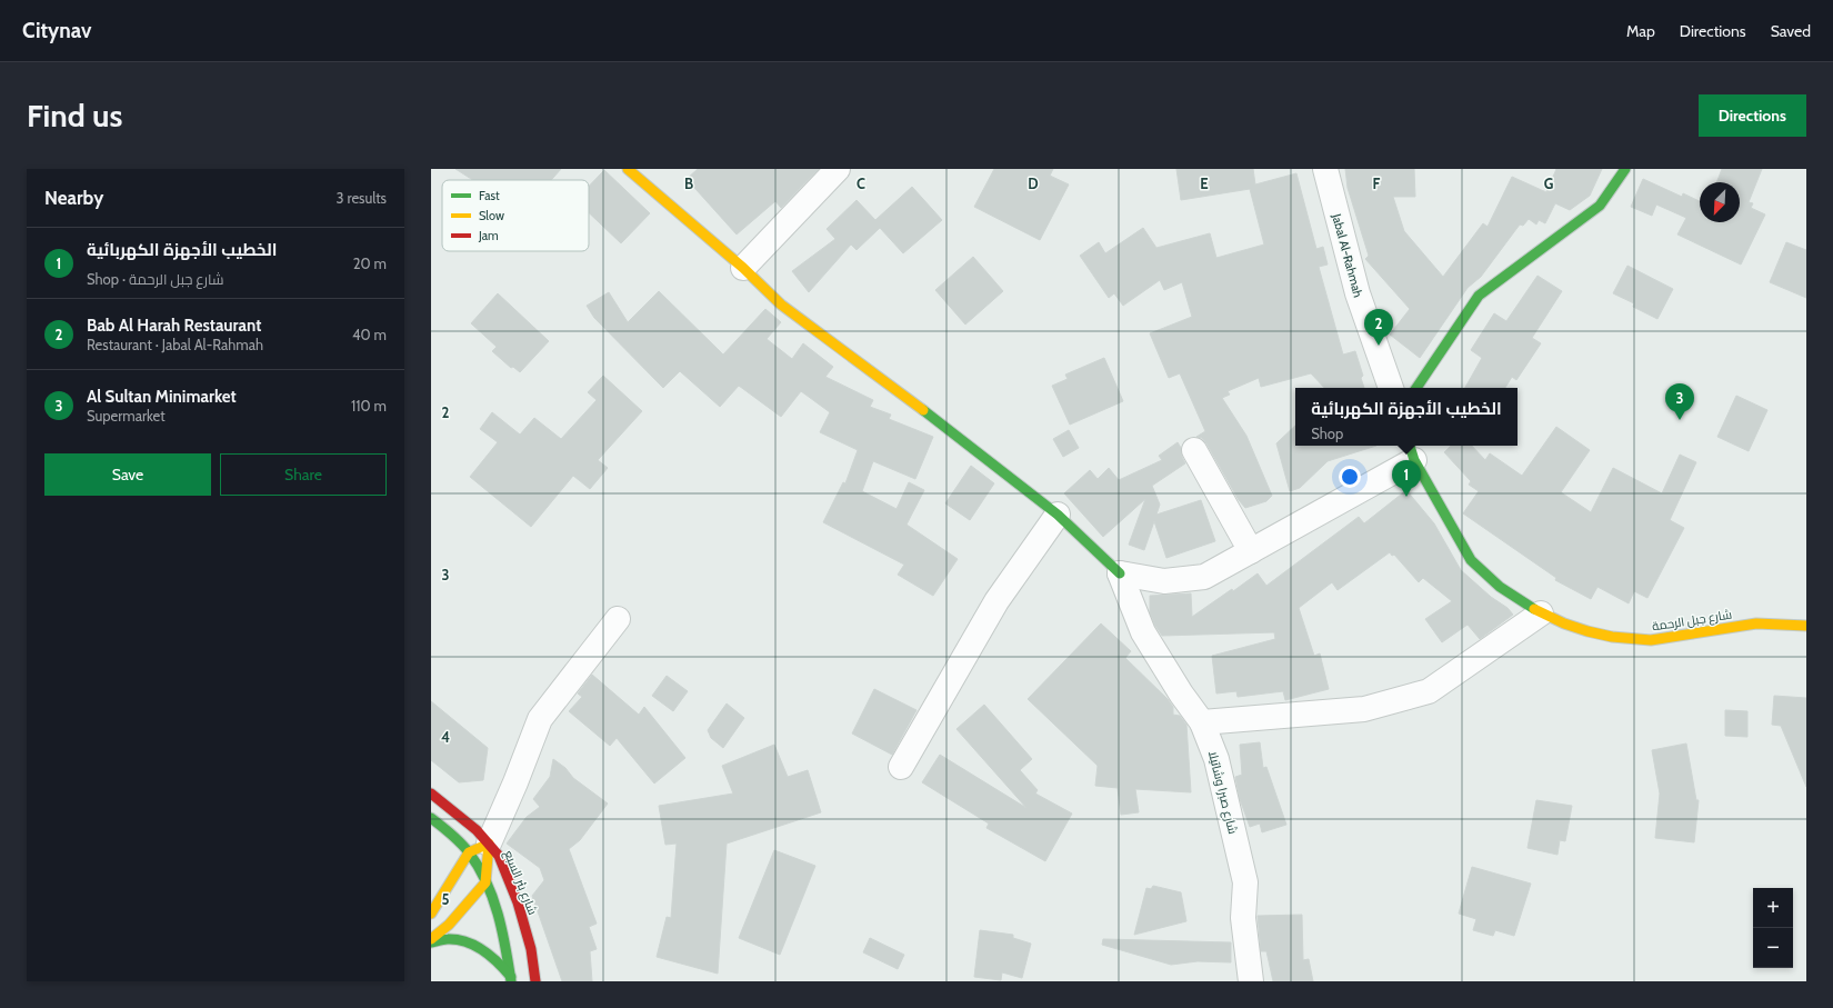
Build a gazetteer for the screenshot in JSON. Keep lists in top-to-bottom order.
{
  "streets": {
    "main road": ["شارع جبل الرحمة", "شارع بئر السبع"],
    "street": ["Jabal Al-Rahmah", "شارع صبرا وشاتيلا"]
  },
  "legend": ["Fast", "Slow", "Jam"],
  "north": "bottom left",
  "page": {
    "header": "Citynav",
    "nav": ["Map", "Directions", "Saved"],
    "buttons": [
      "Directions",
      ["Save", "Share"]
    ],
    "title": "Find us",
    "heading": ["Nearby", "3 results"],
    "list": [
      {
        "mark": "1",
        "name": "الخطيب الأجهزة الكهربائية",
        "note": "Shop · شارع جبل الرحمة",
        "value": "20 m"
      },
      {
        "mark": "2",
        "name": "Bab Al Harah Restaurant",
        "note": "Restaurant · Jabal Al-Rahmah",
        "value": "40 m"
      },
      {
        "mark": "3",
        "name": "Al Sultan Minimarket",
        "note": "Supermarket",
        "value": "110 m"
      }
    ],
    "pins": ["2", "3", "1"],
    "popup": ["الخطيب الأجهزة الكهربائية", "Shop"],
    "map_buttons": ["+", "−"]
  },
  "grid": {
    "columns": [
      "B",
      "C",
      "D",
      "E",
      "F",
      "G"
    ],
    "rows": [
      "2",
      "3",
      "4",
      "5"
    ]
  }
}
